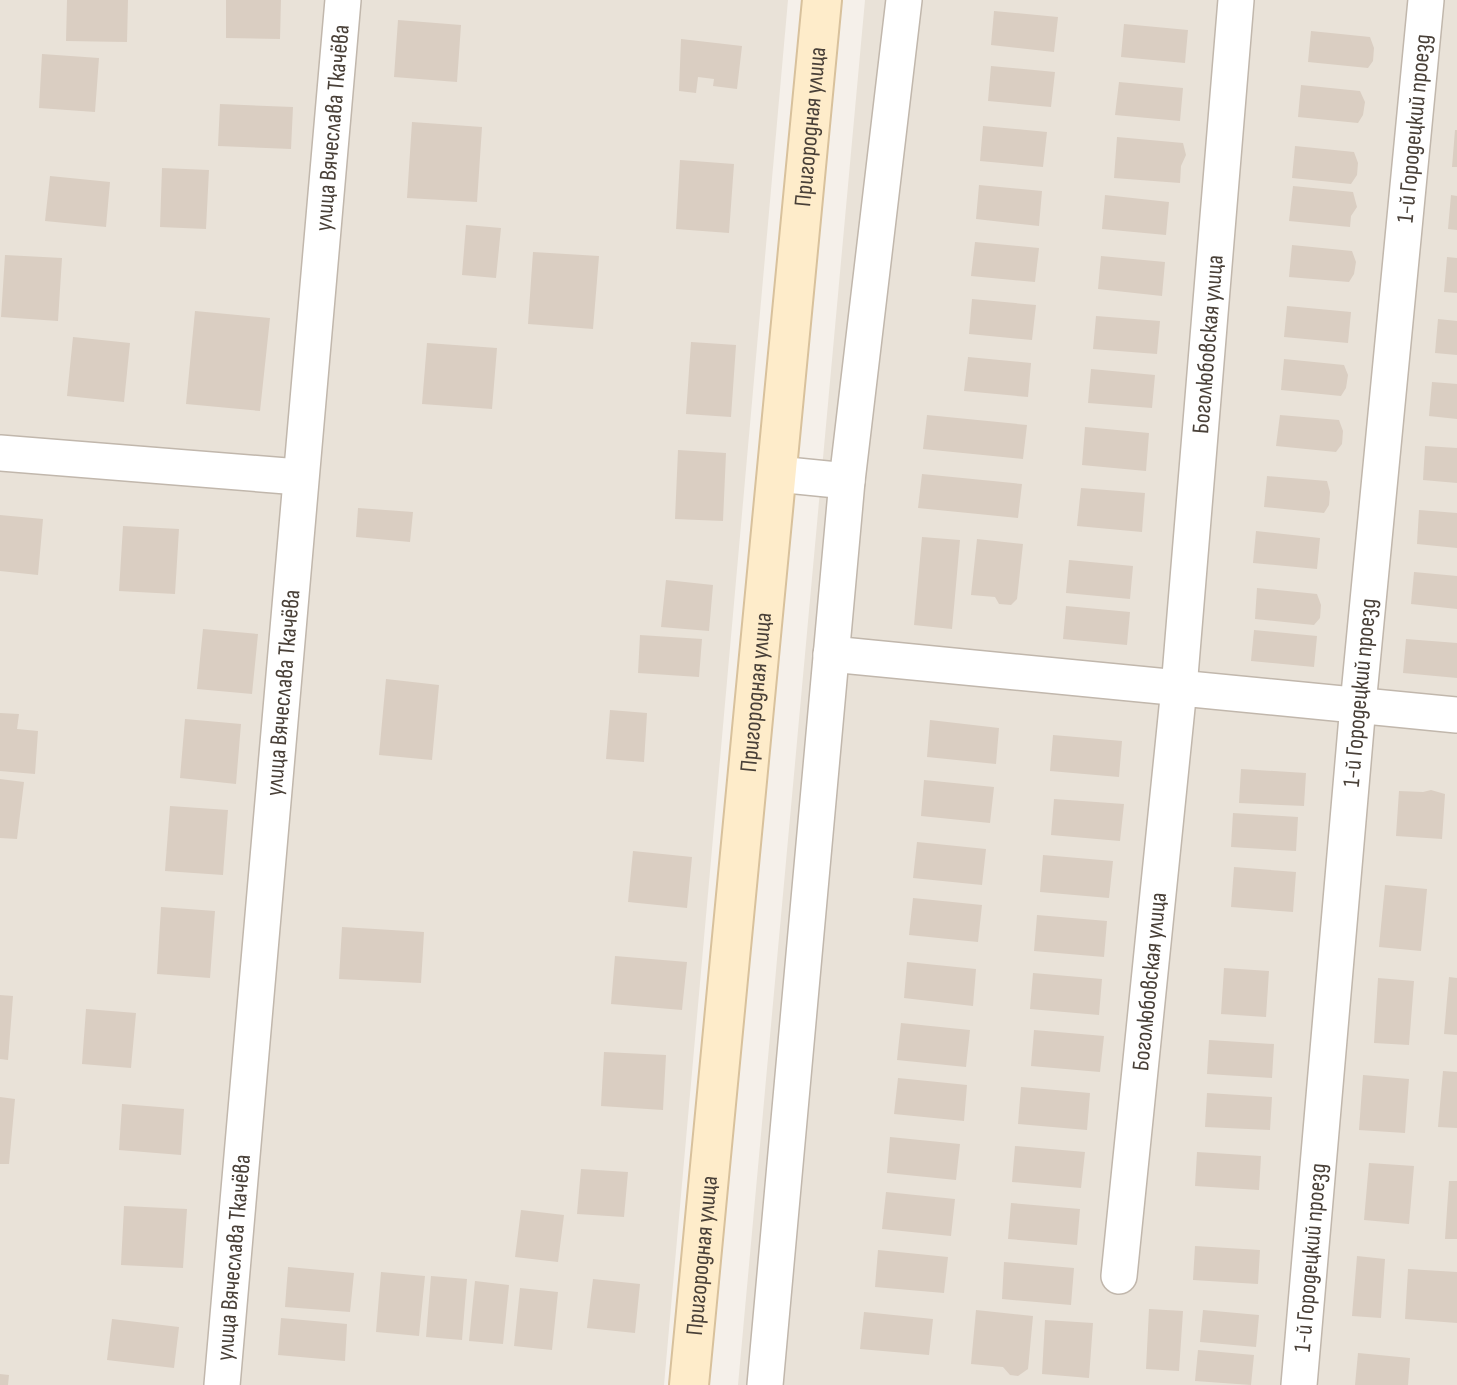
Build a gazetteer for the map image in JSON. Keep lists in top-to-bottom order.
{
  "streets": {
    "street": [
      "улица Вячеслава Ткачёва",
      "Пригородная улица",
      "1-й Городецкий проезд",
      "Боголюбовская улица"
    ]
  }
}
